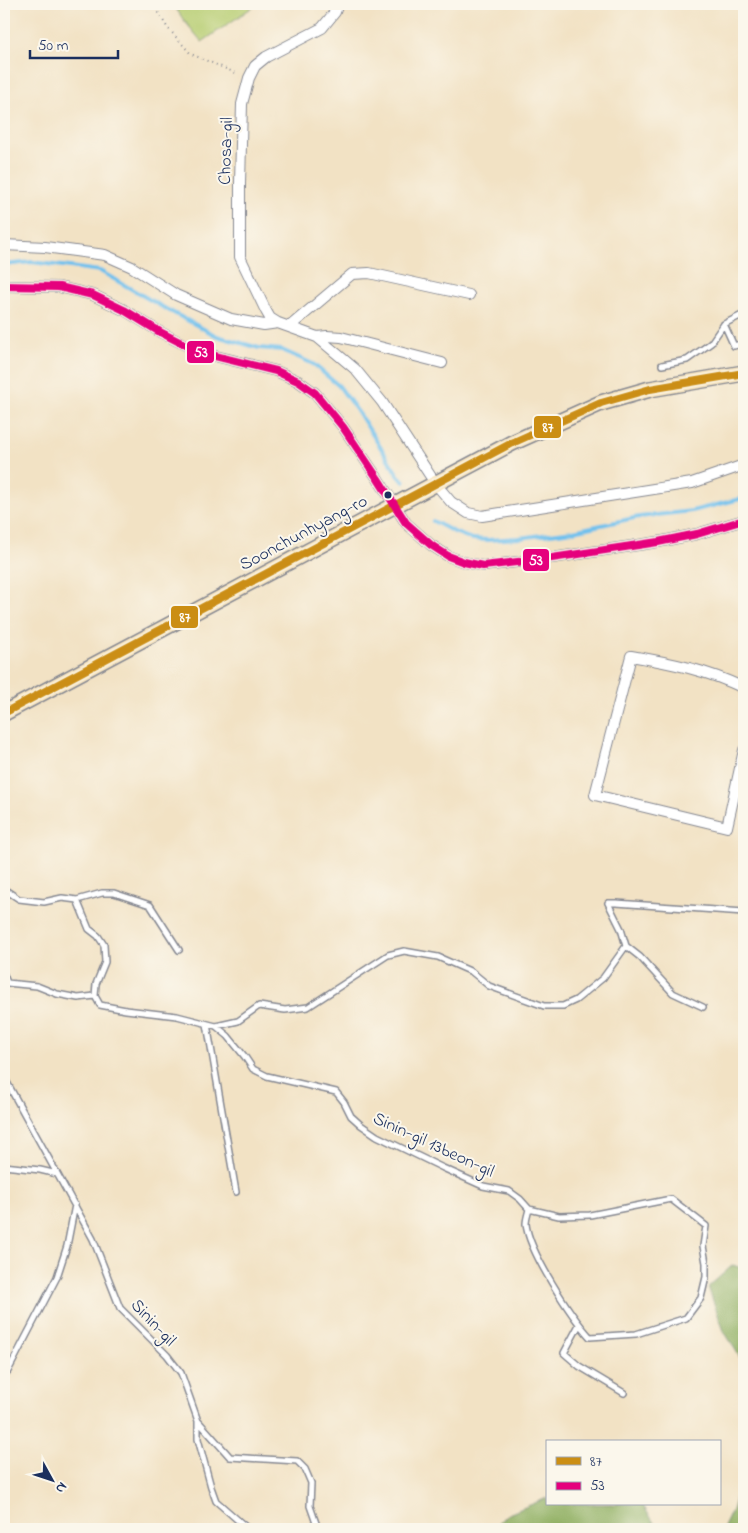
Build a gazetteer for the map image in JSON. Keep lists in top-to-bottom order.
{
  "streets": {
    "main road": ["Soonchunhyang-ro"],
    "street": ["Chosa-gil"],
    "lane": ["Sinin-gil 13beon-gil", "Sinin-gil"]
  },
  "lines": ["transit line 53", "transit line 87"],
  "legend": ["87", "53"],
  "scale_bar": "50 m",
  "north": "bottom right"
}
